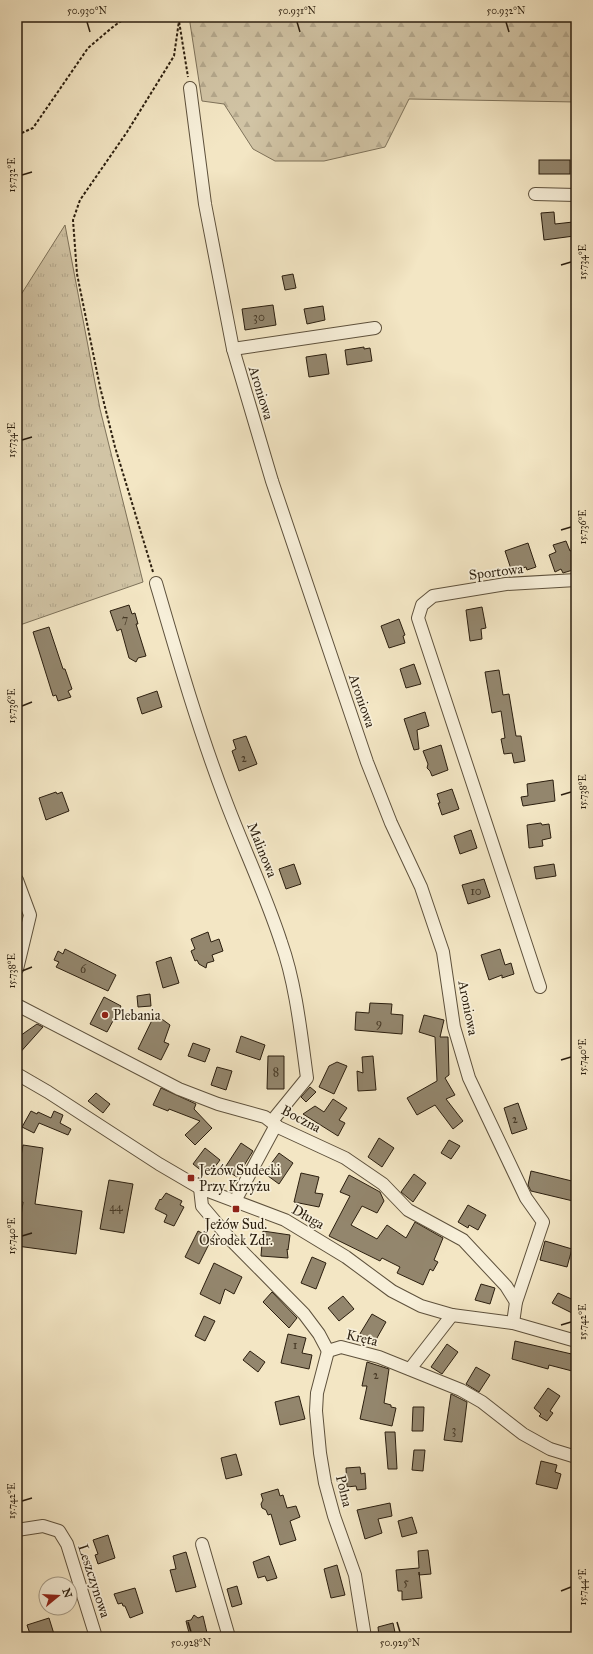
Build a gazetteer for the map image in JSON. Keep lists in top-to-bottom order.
{
  "streets": {
    "street": [
      "Aroniowa",
      "Sportowa",
      "Malinowa",
      "Boczna",
      "Długa",
      "Kręta",
      "Polna",
      "Leszczynowa"
    ]
  },
  "crossings": [
    ["Aroniowa", "Boczna"],
    ["Malinowa", "Boczna"],
    ["Malinowa", "Długa"],
    ["Długa", "Kręta"],
    ["Kręta", "Polna"]
  ],
  "places": {
    "other": ["Plebania"],
    "transit": ["Jeżów Sudecki Przy Krzyżu", "Jeżów Sud. Ośrodek Zdr."]
  },
  "house_numbers": [
    "30",
    "7",
    "2",
    "10",
    "6",
    "9",
    "8",
    "2",
    "44",
    "1",
    "2",
    "3",
    "5"
  ],
  "north": "right",
  "coordinates": [
    "50.930°N",
    "50.931°N",
    "50.932°N",
    "15.732°E",
    "15.734°E",
    "15.736°E",
    "15.738°E",
    "15.740°E",
    "15.742°E",
    "15.744°E",
    "50.928°N",
    "50.929°N"
  ]
}
